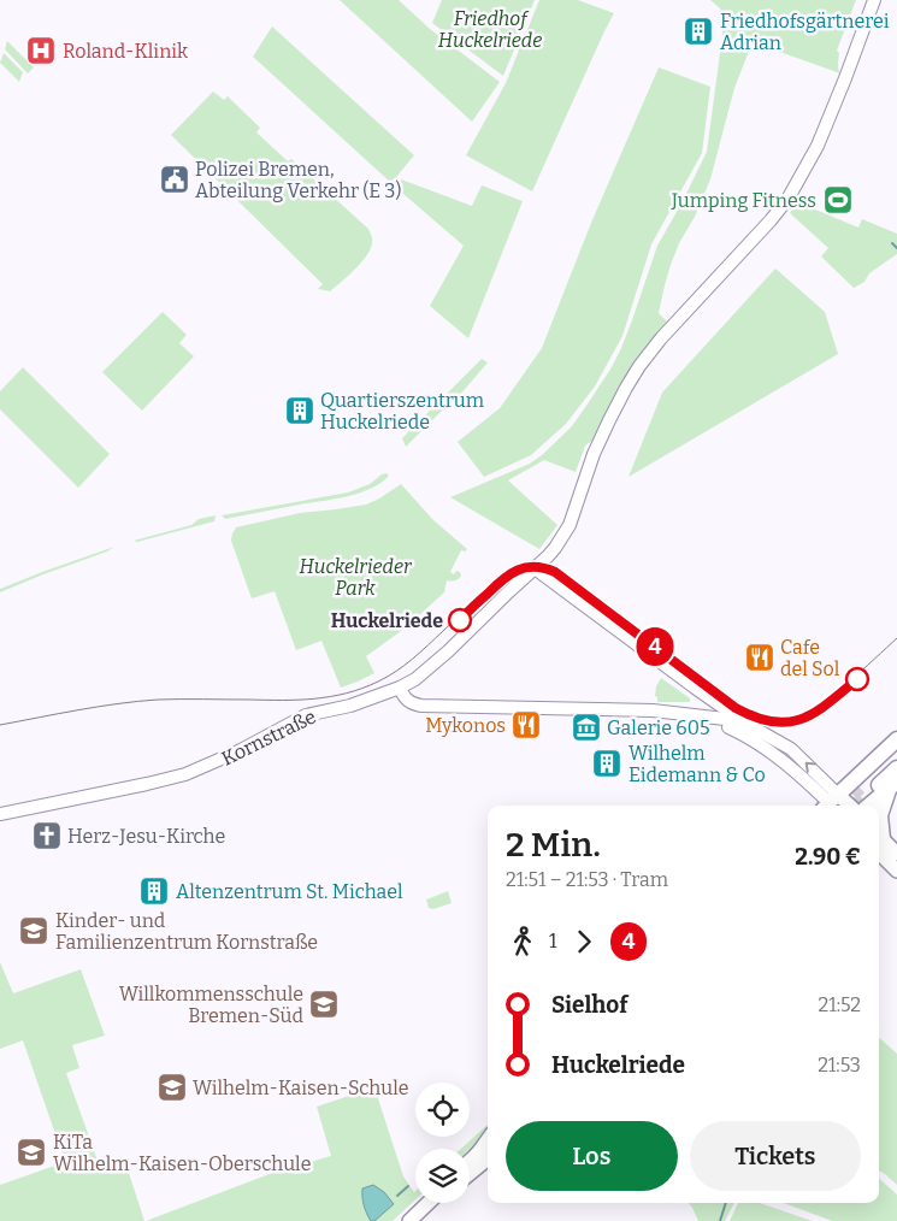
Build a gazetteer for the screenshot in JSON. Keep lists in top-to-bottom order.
{
  "streets": {
    "street": ["Kornstraße"]
  },
  "parks": ["Friedhof Huckelriede", "Huckelrieder Park"],
  "places": {
    "building": [
      "Friedhofsgärtnerei Adrian",
      "Quartierszentrum Huckelriede",
      "Wilhelm Eidemann & Co",
      "Altenzentrum St. Michael"
    ],
    "hospital": ["Roland-Klinik"],
    "public building": ["Polizei Bremen, Abteilung Verkehr (E 3)"],
    "sports": ["Jumping Fitness"],
    "other": ["Huckelriede"],
    "restaurant": ["Cafe del Sol", "Mykonos"],
    "museum": ["Galerie 605"],
    "church": ["Herz-Jesu-Kirche"],
    "school or university": [
      "Kinder- und Familienzentrum Kornstraße",
      "Willkommensschule Bremen-Süd",
      "Wilhelm-Kaisen-Schule",
      "KiTa Wilhelm-Kaisen-Oberschule"
    ]
  },
  "lines": ["tram line 4"],
  "page": {
    "on_map": "4",
    "heading": ["2 Min.", "21:51 – 21:53 · Tram", "2.90 €"],
    "legs": ["1", "4"],
    "list": [
      {
        "name": "Sielhof",
        "value": "21:52"
      },
      {
        "name": "Huckelriede",
        "value": "21:53"
      }
    ],
    "buttons": ["Los", "Tickets"]
  }
}
